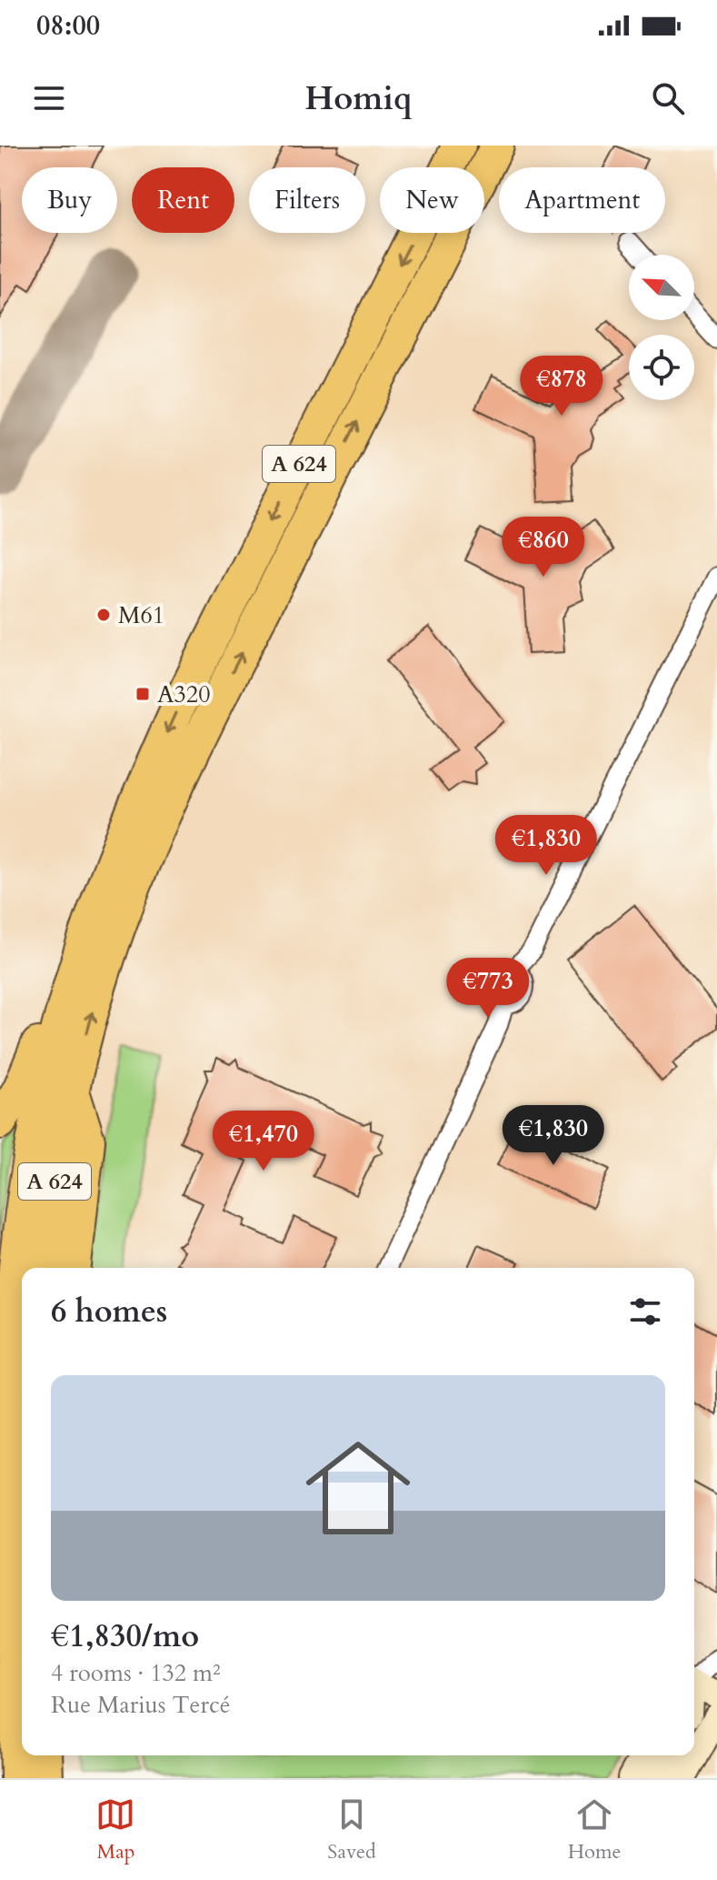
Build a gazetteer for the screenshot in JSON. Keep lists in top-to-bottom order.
{
  "streets": {
    "highway": ["A 624"]
  },
  "places": {
    "other": ["M61"],
    "transit": ["A320"]
  },
  "north": "top left",
  "page": {
    "status": "08:00",
    "header": "Homiq",
    "chip": [
      "Buy",
      "Rent",
      "Filters",
      "New",
      "Apartment"
    ],
    "price": [
      "€878",
      "€860",
      "€1,830",
      "€773",
      "€1,830",
      "€1,470"
    ],
    "heading": "6 homes",
    "list": [
      {
        "name": "€1,830/mo",
        "note": "4 rooms · 132 m² · Rue Marius Tercé"
      }
    ],
    "tabs": ["Map", "Saved", "Home"]
  }
}
